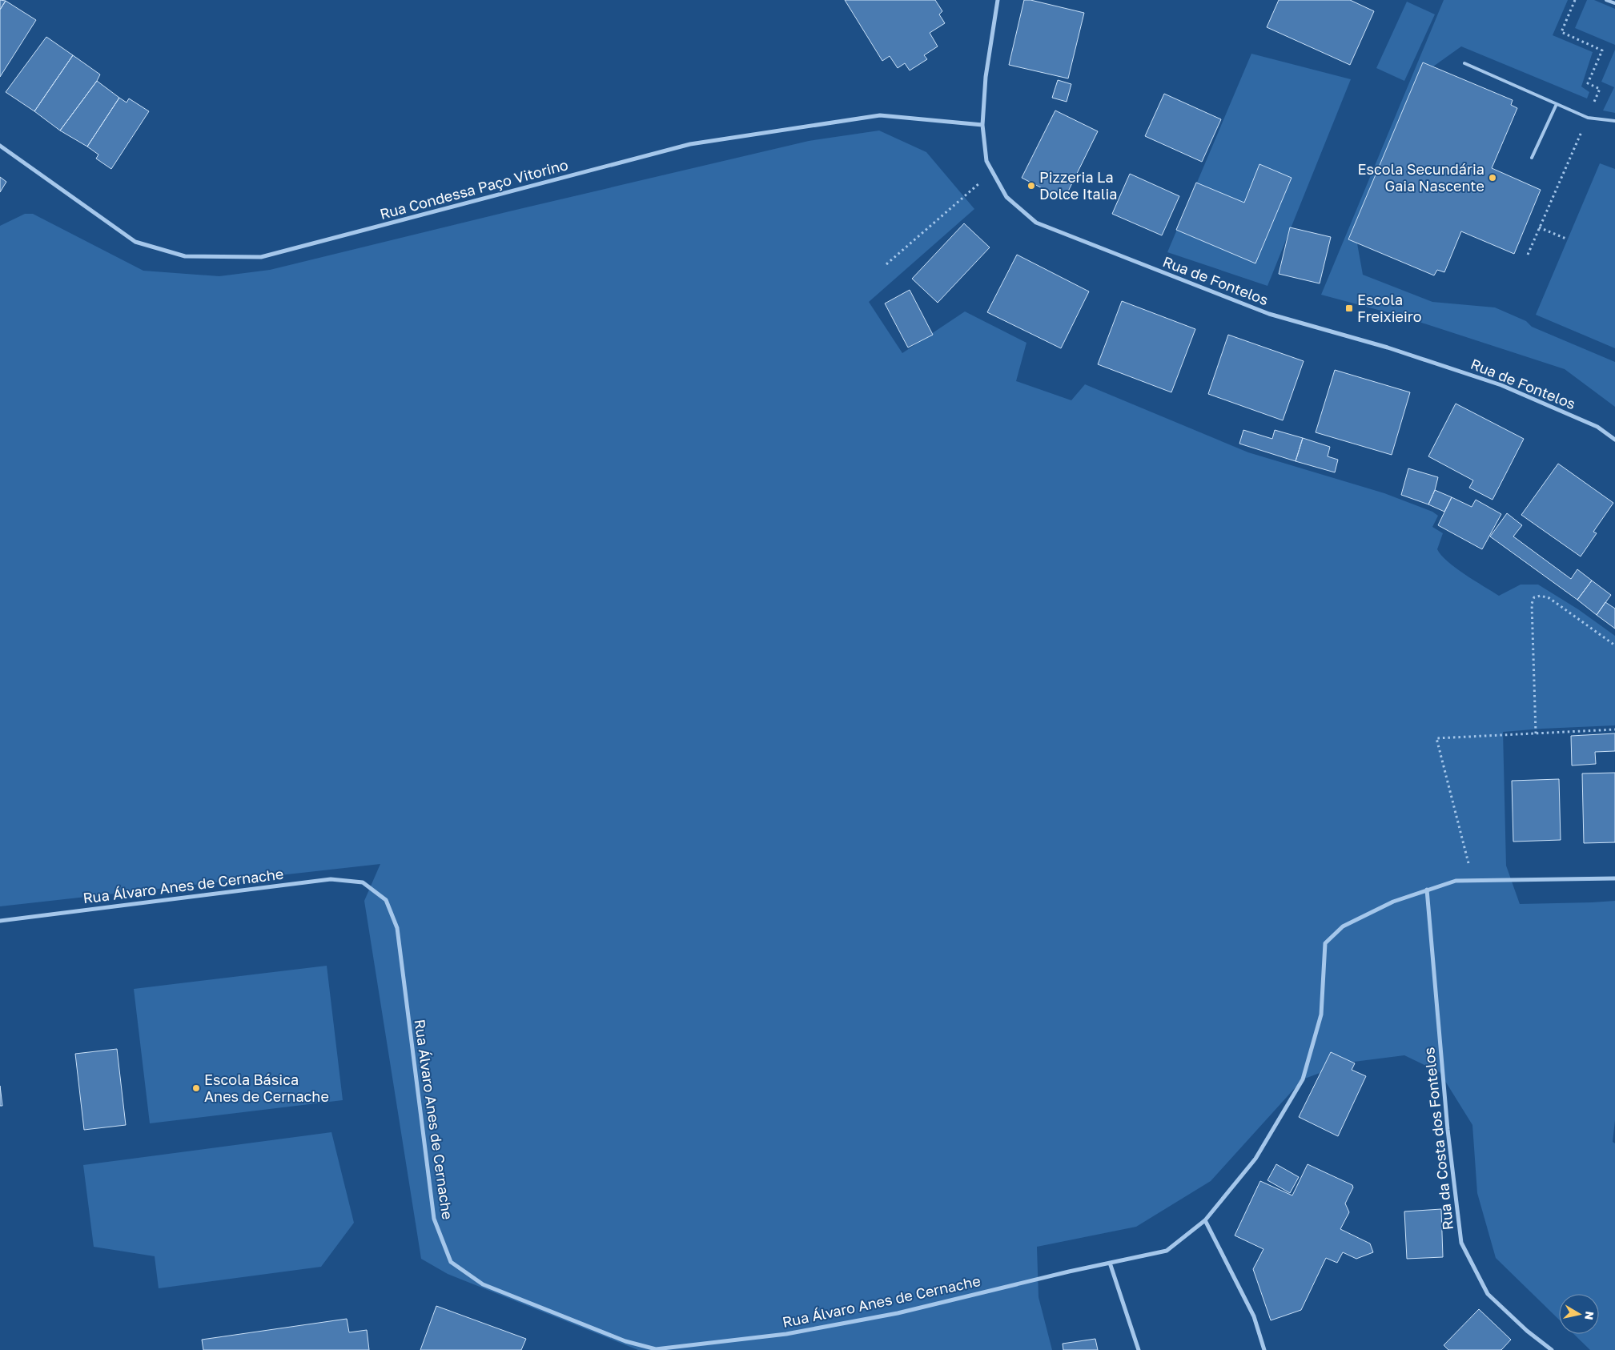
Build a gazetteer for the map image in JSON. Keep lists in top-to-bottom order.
{
  "streets": {
    "street": [
      "Rua Condessa Paço Vitorino",
      "Rua de Fontelos",
      "Rua Álvaro Anes de Cernache",
      "Rua da Costa dos Fontelos"
    ]
  },
  "crossings": [
    ["Rua Condessa Paço Vitorino", "Rua de Fontelos"],
    ["Rua Álvaro Anes de Cernache", "Rua da Costa dos Fontelos"]
  ],
  "places": {
    "other": ["Escola Secundária Gaia Nascente", "Pizzeria La Dolce Italia", "Escola Básica Anes de Cernache"],
    "transit": ["Escola Freixieiro"]
  },
  "north": "right"
}
